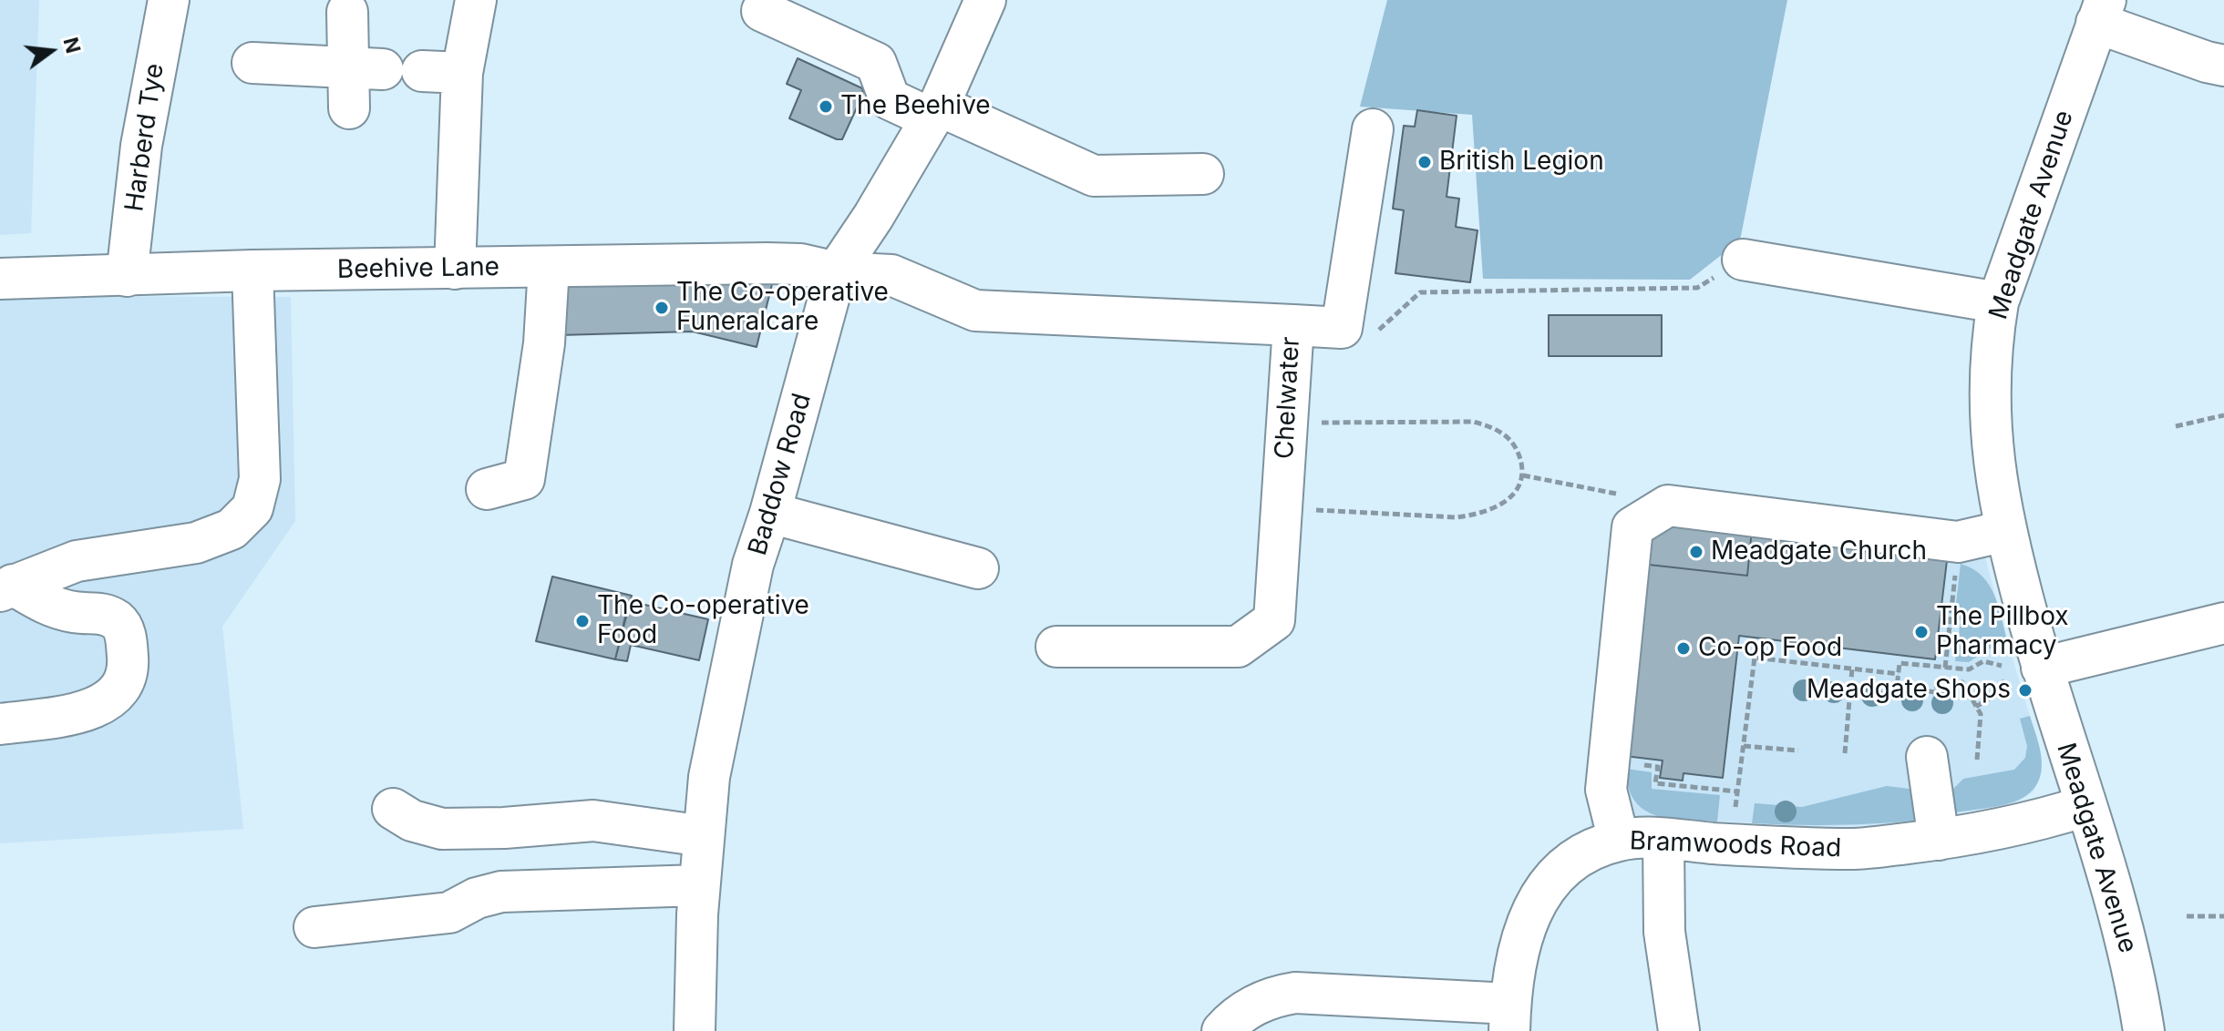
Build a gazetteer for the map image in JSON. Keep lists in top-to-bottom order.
{
  "streets": {
    "street": [
      "Harberd Tye",
      "Meadgate Avenue",
      "Beehive Lane",
      "Chelwater",
      "Baddow Road",
      "Bramwoods Road"
    ]
  },
  "crossings": [
    ["Harberd Tye", "Beehive Lane"],
    ["Meadgate Avenue", "Bramwoods Road"],
    ["Beehive Lane", "Chelwater"],
    ["Beehive Lane", "Baddow Road"],
    ["Chelwater", "Baddow Road"]
  ],
  "places": [
    "The Beehive",
    "British Legion",
    "The Co-operative Funeralcare",
    "Meadgate Church",
    "The Co-operative Food",
    "The Pillbox Pharmacy",
    "Co-op Food",
    "Meadgate Shops"
  ],
  "north": "right"
}
